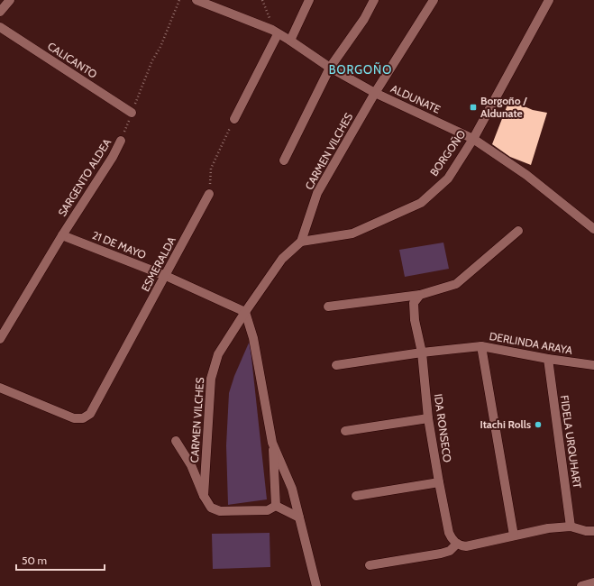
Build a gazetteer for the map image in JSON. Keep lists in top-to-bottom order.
{
  "streets": {
    "street": [
      "CALICANTO",
      "ALDUNATE",
      "CARMEN VILCHES",
      "BORGOÑO",
      "SARGENTO ALDEA",
      "21 DE MAYO",
      "ESMERALDA",
      "DERLINDA ARAYA",
      "IDA RONSECO",
      "FIDELA URQUHART"
    ]
  },
  "crossings": [
    ["CALICANTO", "SARGENTO ALDEA"],
    ["ALDUNATE", "CARMEN VILCHES"],
    ["ALDUNATE", "BORGOÑO"],
    ["CARMEN VILCHES", "BORGOÑO"],
    ["CARMEN VILCHES", "21 DE MAYO"],
    ["SARGENTO ALDEA", "21 DE MAYO"],
    ["21 DE MAYO", "ESMERALDA"],
    ["DERLINDA ARAYA", "IDA RONSECO"],
    ["DERLINDA ARAYA", "FIDELA URQUHART"]
  ],
  "districts": ["BORGOÑO"],
  "places": {
    "transit": ["Borgoño / Aldunate"],
    "other": ["Itachi Rolls"]
  },
  "scale_bar": "50 m"
}
